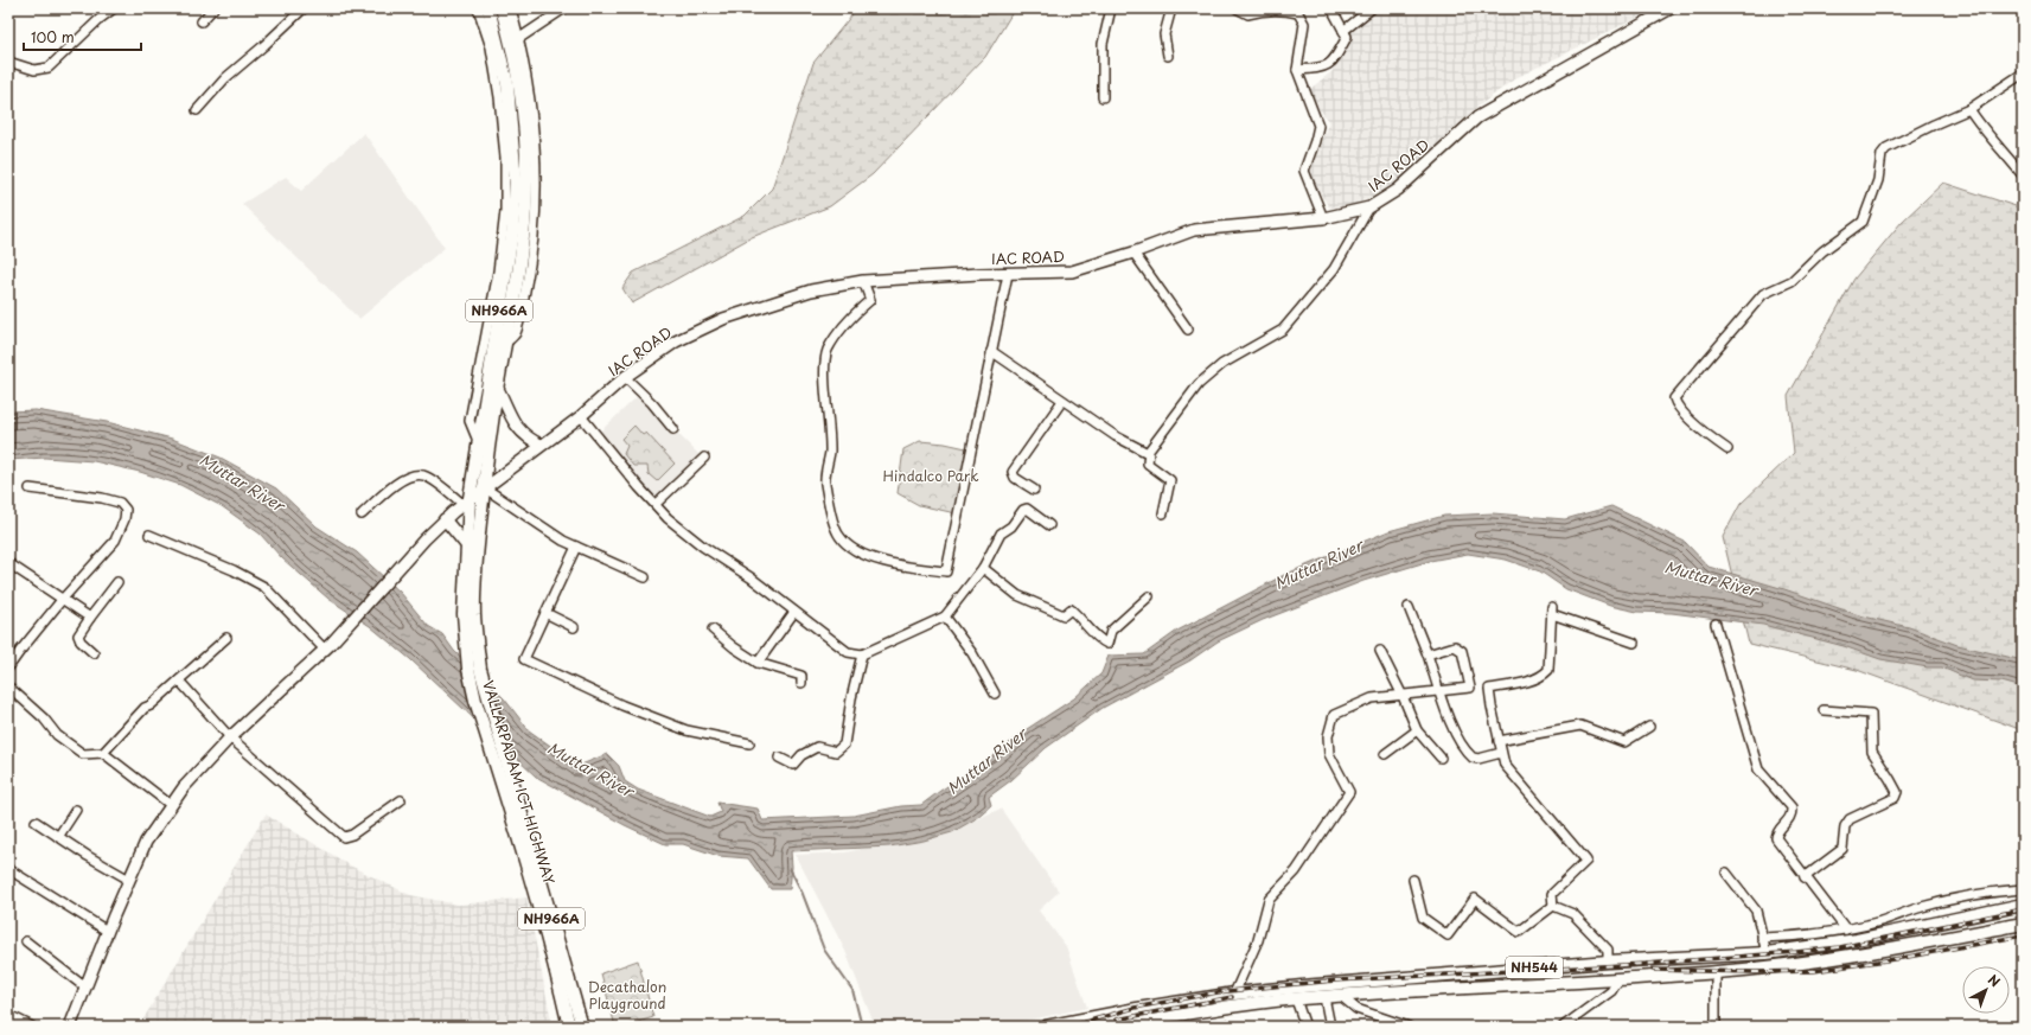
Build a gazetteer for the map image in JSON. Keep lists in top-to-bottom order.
{
  "streets": {
    "highway": ["NH966A", "VALLARPADAM ICT HIGHWAY", "NH544"],
    "main road": ["IAC ROAD"]
  },
  "crossings": [
    ["IAC ROAD", "VALLARPADAM ICT HIGHWAY"]
  ],
  "water": ["Muttar River"],
  "parks": ["Hindalco Park", "Decathalon Playground"],
  "scale_bar": "100 m",
  "north": "top right"
}
